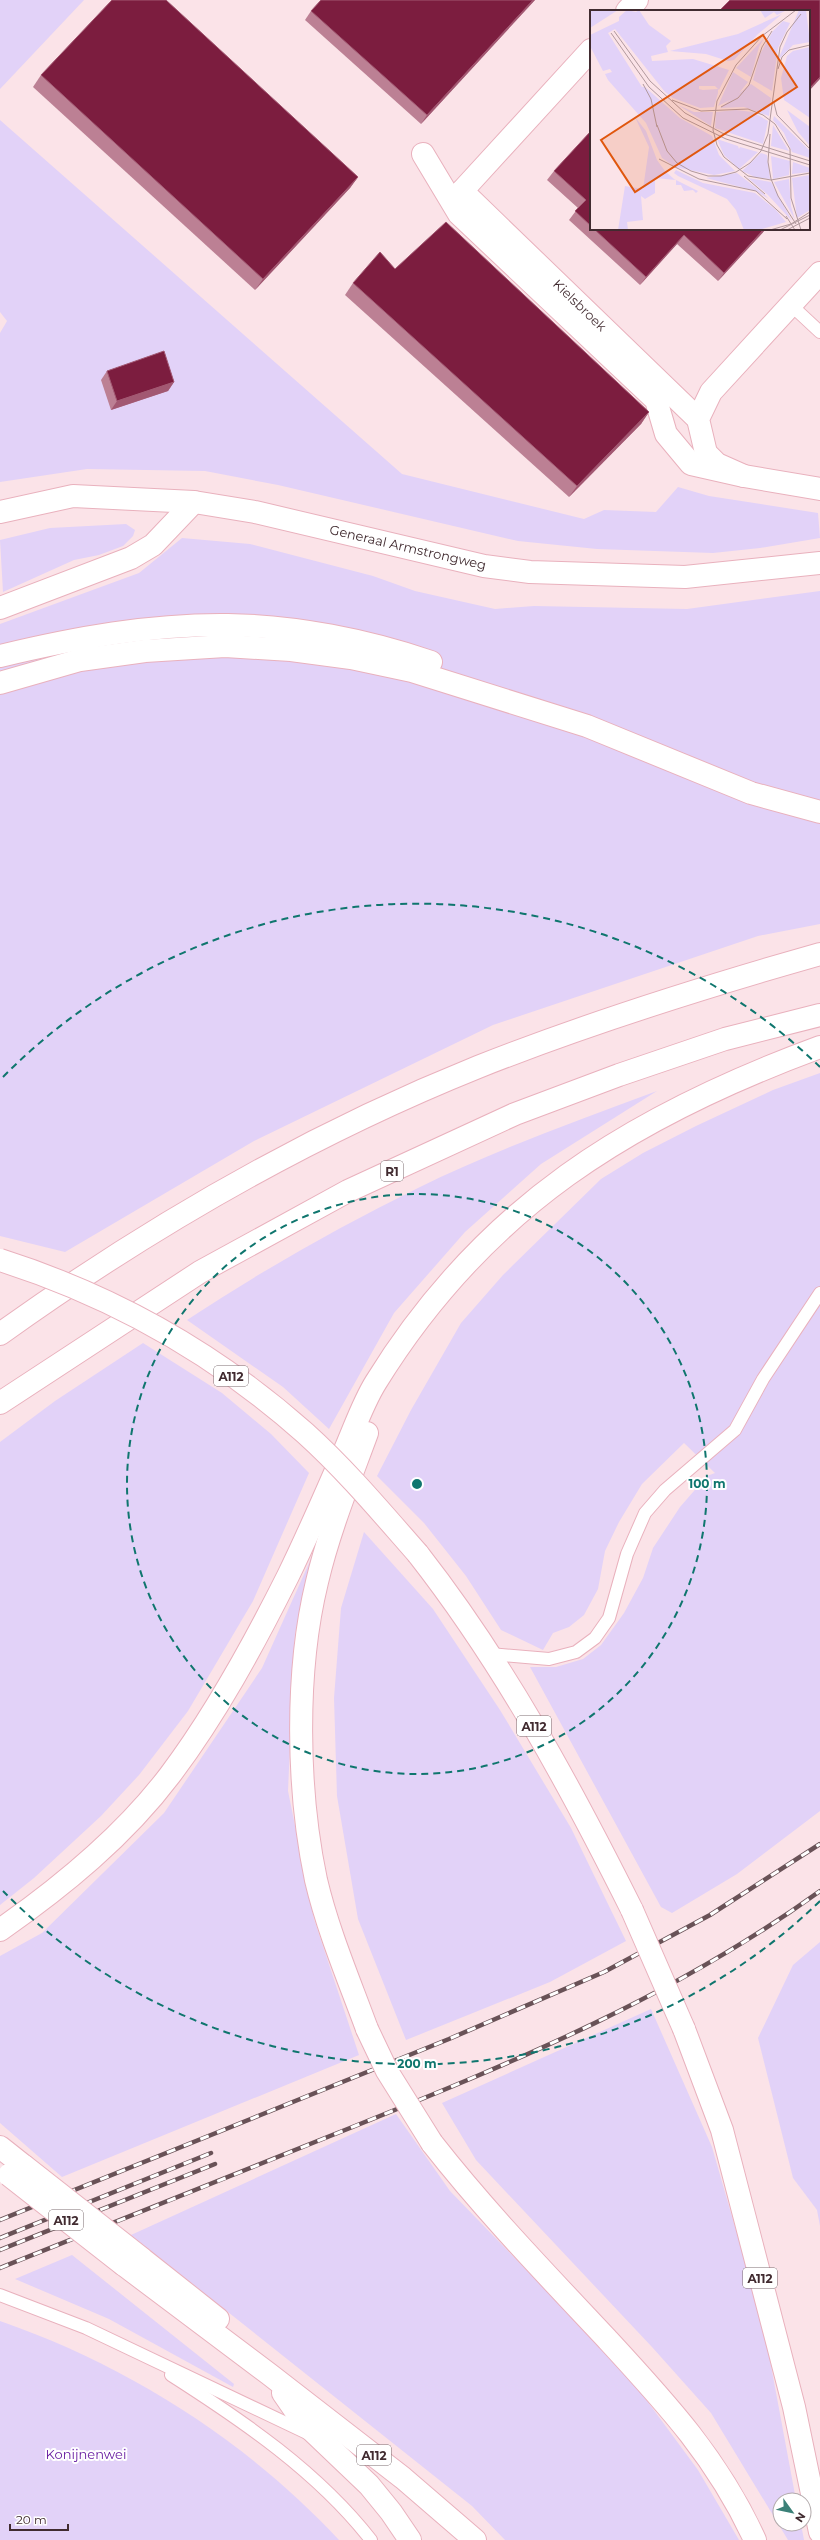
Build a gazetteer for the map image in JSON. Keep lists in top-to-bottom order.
{
  "streets": {
    "main road": [
      "Kielsbroek",
      "Generaal Armstrongweg",
      "R1",
      "A112"
    ]
  },
  "parks": ["Konijnenwei"],
  "scale_bar": "20 m",
  "north": "bottom right",
  "rings": ["100 m", "200 m"]
}
